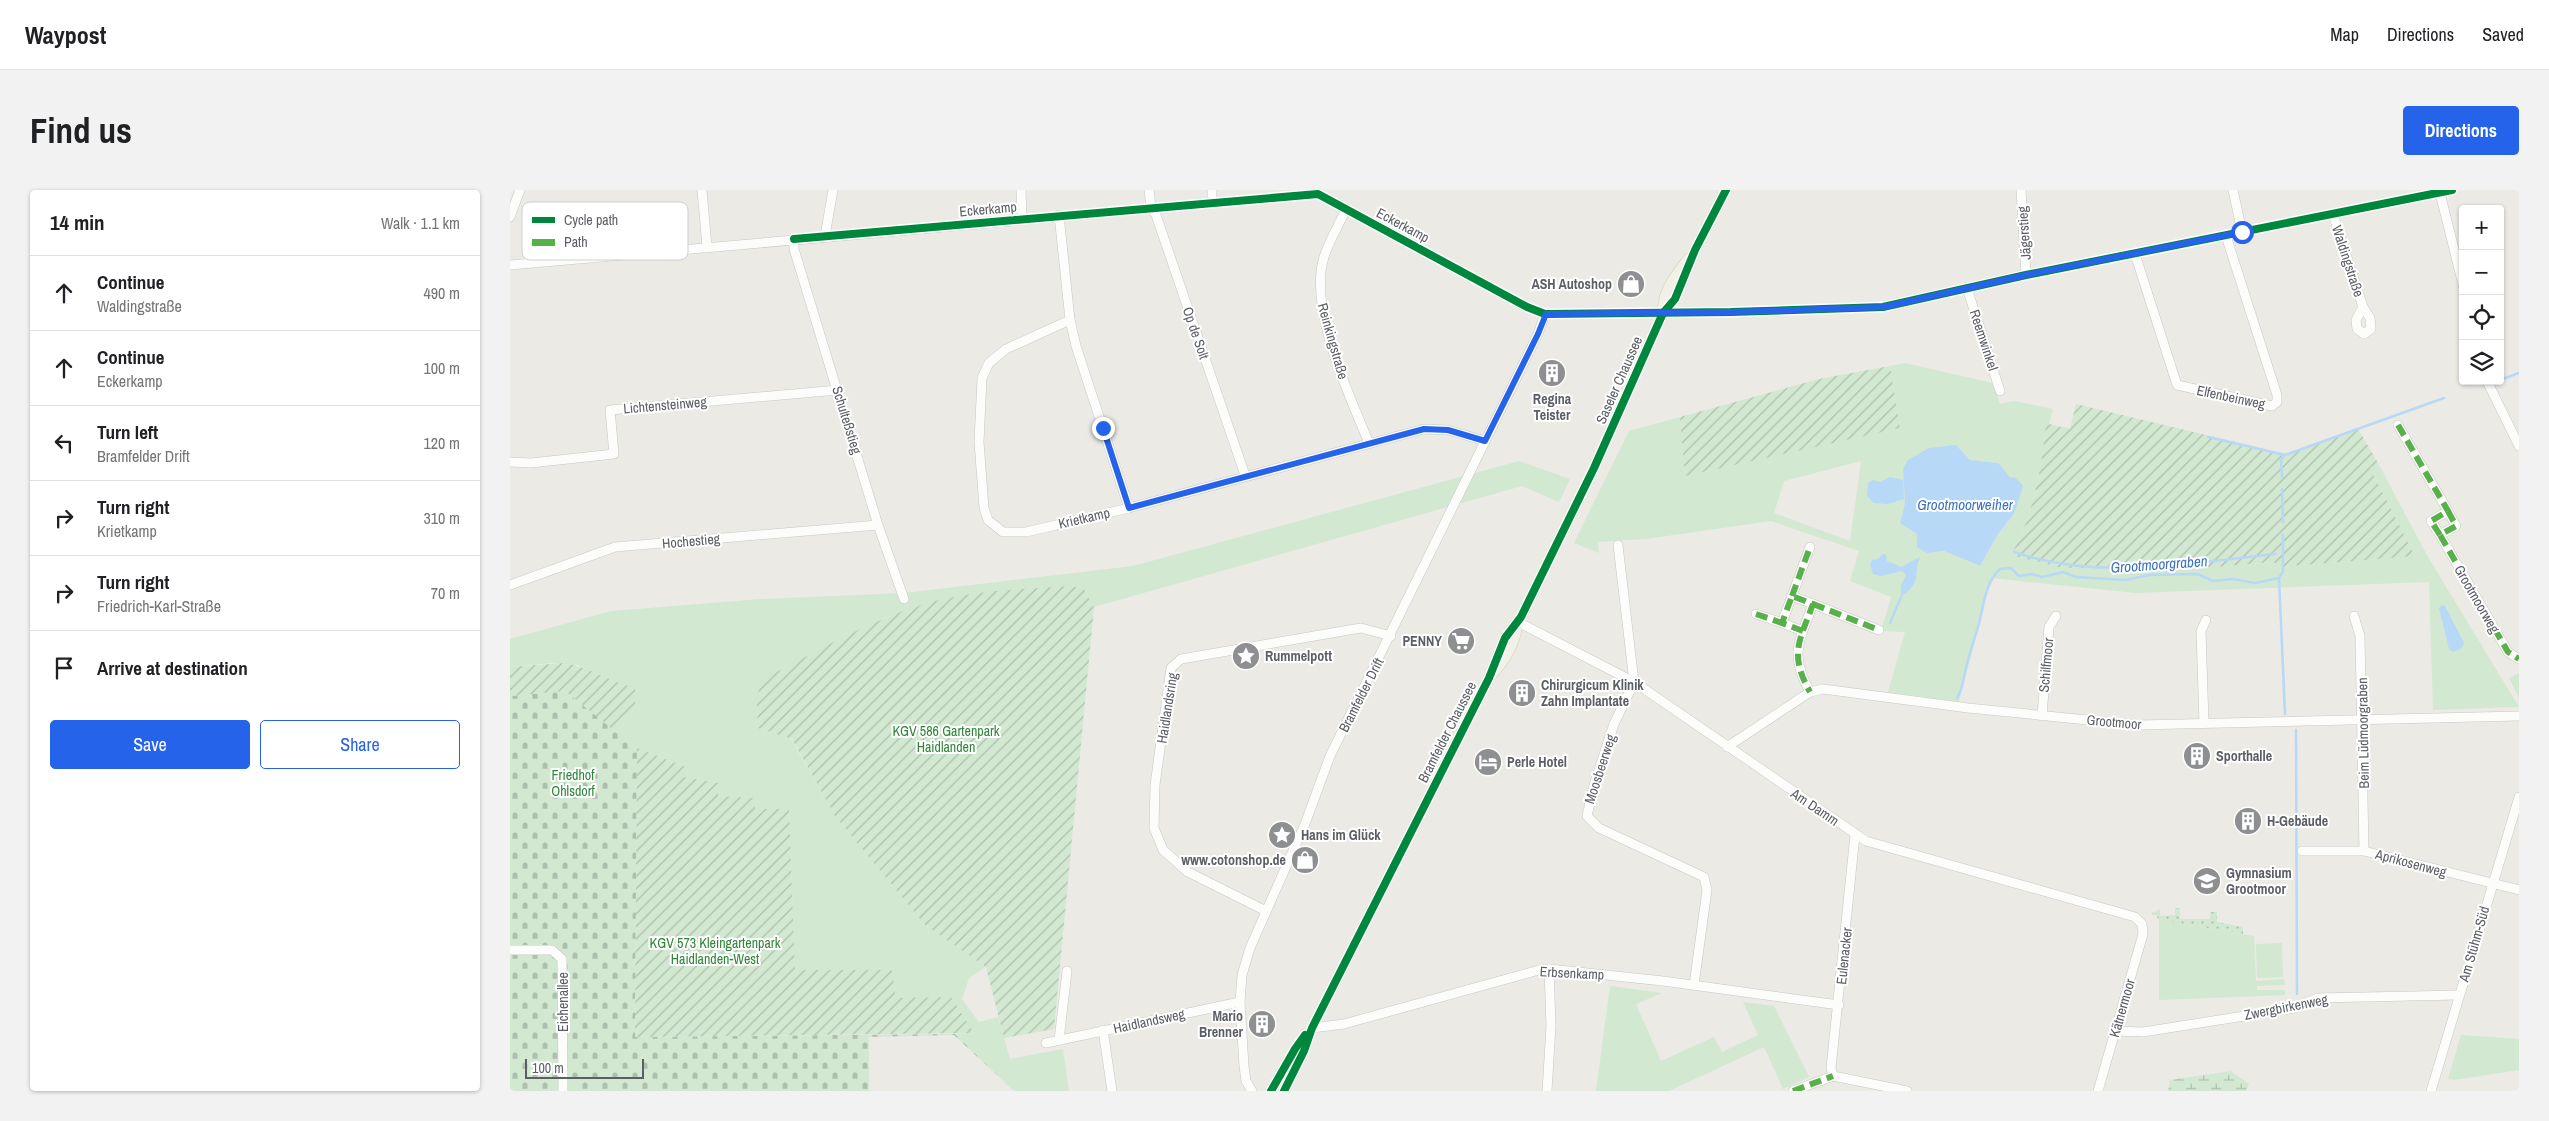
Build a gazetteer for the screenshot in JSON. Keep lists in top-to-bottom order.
{
  "streets": {
    "main road": ["Saseler Chaussee", "Bramfelder Chaussee"],
    "street": [
      "Eckerkamp",
      "Jägerstieg",
      "Waldingstraße",
      "Op de Solt",
      "Reemwinkel",
      "Reinkingstraße",
      "Elfenbeinweg",
      "Lichtensteinweg",
      "Schulteßstieg",
      "Krietkamp",
      "Hochestieg",
      "Grootmoorweg",
      "Schilfmoor",
      "Bramfelder Drift",
      "Haidlandsring",
      "Grootmoor",
      "Beim Lüdmoorgraben",
      "Moosbeerweg",
      "Am Damm",
      "Aprikosenweg",
      "Am Stühm-Süd",
      "Eulenacker",
      "Erbsenkamp",
      "Eichenallee",
      "Zwergbirkenweg",
      "Kätnermoor",
      "Haidlandsweg"
    ]
  },
  "crossings": [
    ["Eckerkamp", "Waldingstraße"],
    ["Eckerkamp", "Op de Solt"],
    ["Eckerkamp", "Reinkingstraße"],
    ["Eckerkamp", "Saseler Chaussee"],
    ["Eckerkamp", "Schulteßstieg"],
    ["Eckerkamp", "Bramfelder Drift"],
    ["Jägerstieg", "Waldingstraße"],
    ["Waldingstraße", "Reemwinkel"],
    ["Waldingstraße", "Saseler Chaussee"],
    ["Waldingstraße", "Elfenbeinweg"],
    ["Op de Solt", "Krietkamp"],
    ["Reinkingstraße", "Krietkamp"],
    ["Saseler Chaussee", "Bramfelder Chaussee"],
    ["Lichtensteinweg", "Schulteßstieg"],
    ["Schulteßstieg", "Hochestieg"],
    ["Krietkamp", "Bramfelder Drift"],
    ["Schilfmoor", "Grootmoor"],
    ["Bramfelder Drift", "Haidlandsring"],
    ["Bramfelder Drift", "Haidlandsweg"],
    ["Grootmoor", "Beim Lüdmoorgraben"],
    ["Grootmoor", "Am Damm"],
    ["Bramfelder Chaussee", "Am Damm"],
    ["Bramfelder Chaussee", "Erbsenkamp"],
    ["Beim Lüdmoorgraben", "Aprikosenweg"],
    ["Moosbeerweg", "Am Damm"],
    ["Moosbeerweg", "Erbsenkamp"],
    ["Am Damm", "Eulenacker"],
    ["Am Damm", "Kätnermoor"],
    ["Aprikosenweg", "Am Stühm-Süd"],
    ["Am Stühm-Süd", "Zwergbirkenweg"],
    ["Eulenacker", "Erbsenkamp"],
    ["Zwergbirkenweg", "Kätnermoor"]
  ],
  "water": ["Grootmoorweiher", "Grootmoorgraben"],
  "parks": ["KGV 586 Gartenpark Haidlanden", "Friedhof Ohlsdorf", "KGV 573 Kleingartenpark Haidlanden-West"],
  "places": {
    "shop": ["ASH Autoshop", "www.cotonshop.de"],
    "building": [
      "Regina Teister",
      "Chirurgicum Klinik Zahn Implantate",
      "Sporthalle",
      "H-Gebäude",
      "Mario Brenner"
    ],
    "supermarket": ["PENNY"],
    "place": ["Rummelpott", "Hans im Glück"],
    "hotel": ["Perle Hotel"],
    "school or university": ["Gymnasium Grootmoor"]
  },
  "legend": ["Cycle path", "Path"],
  "scale_bar": "100 m",
  "page": {
    "header": "Waypost",
    "nav": ["Map", "Directions", "Saved"],
    "buttons": [
      "Directions",
      ["Save", "Share"]
    ],
    "title": "Find us",
    "heading": ["14 min", "Walk · 1.1 km"],
    "map_buttons": ["+", "−"],
    "list": [
      ["Continue", "Waldingstraße", "490 m"],
      ["Continue", "Eckerkamp", "100 m"],
      ["Turn left", "Bramfelder Drift", "120 m"],
      ["Turn right", "Krietkamp", "310 m"],
      ["Turn right", "Friedrich-Karl-Straße", "70 m"],
      "Arrive at destination"
    ],
    "scale": "100 m"
  }
}
